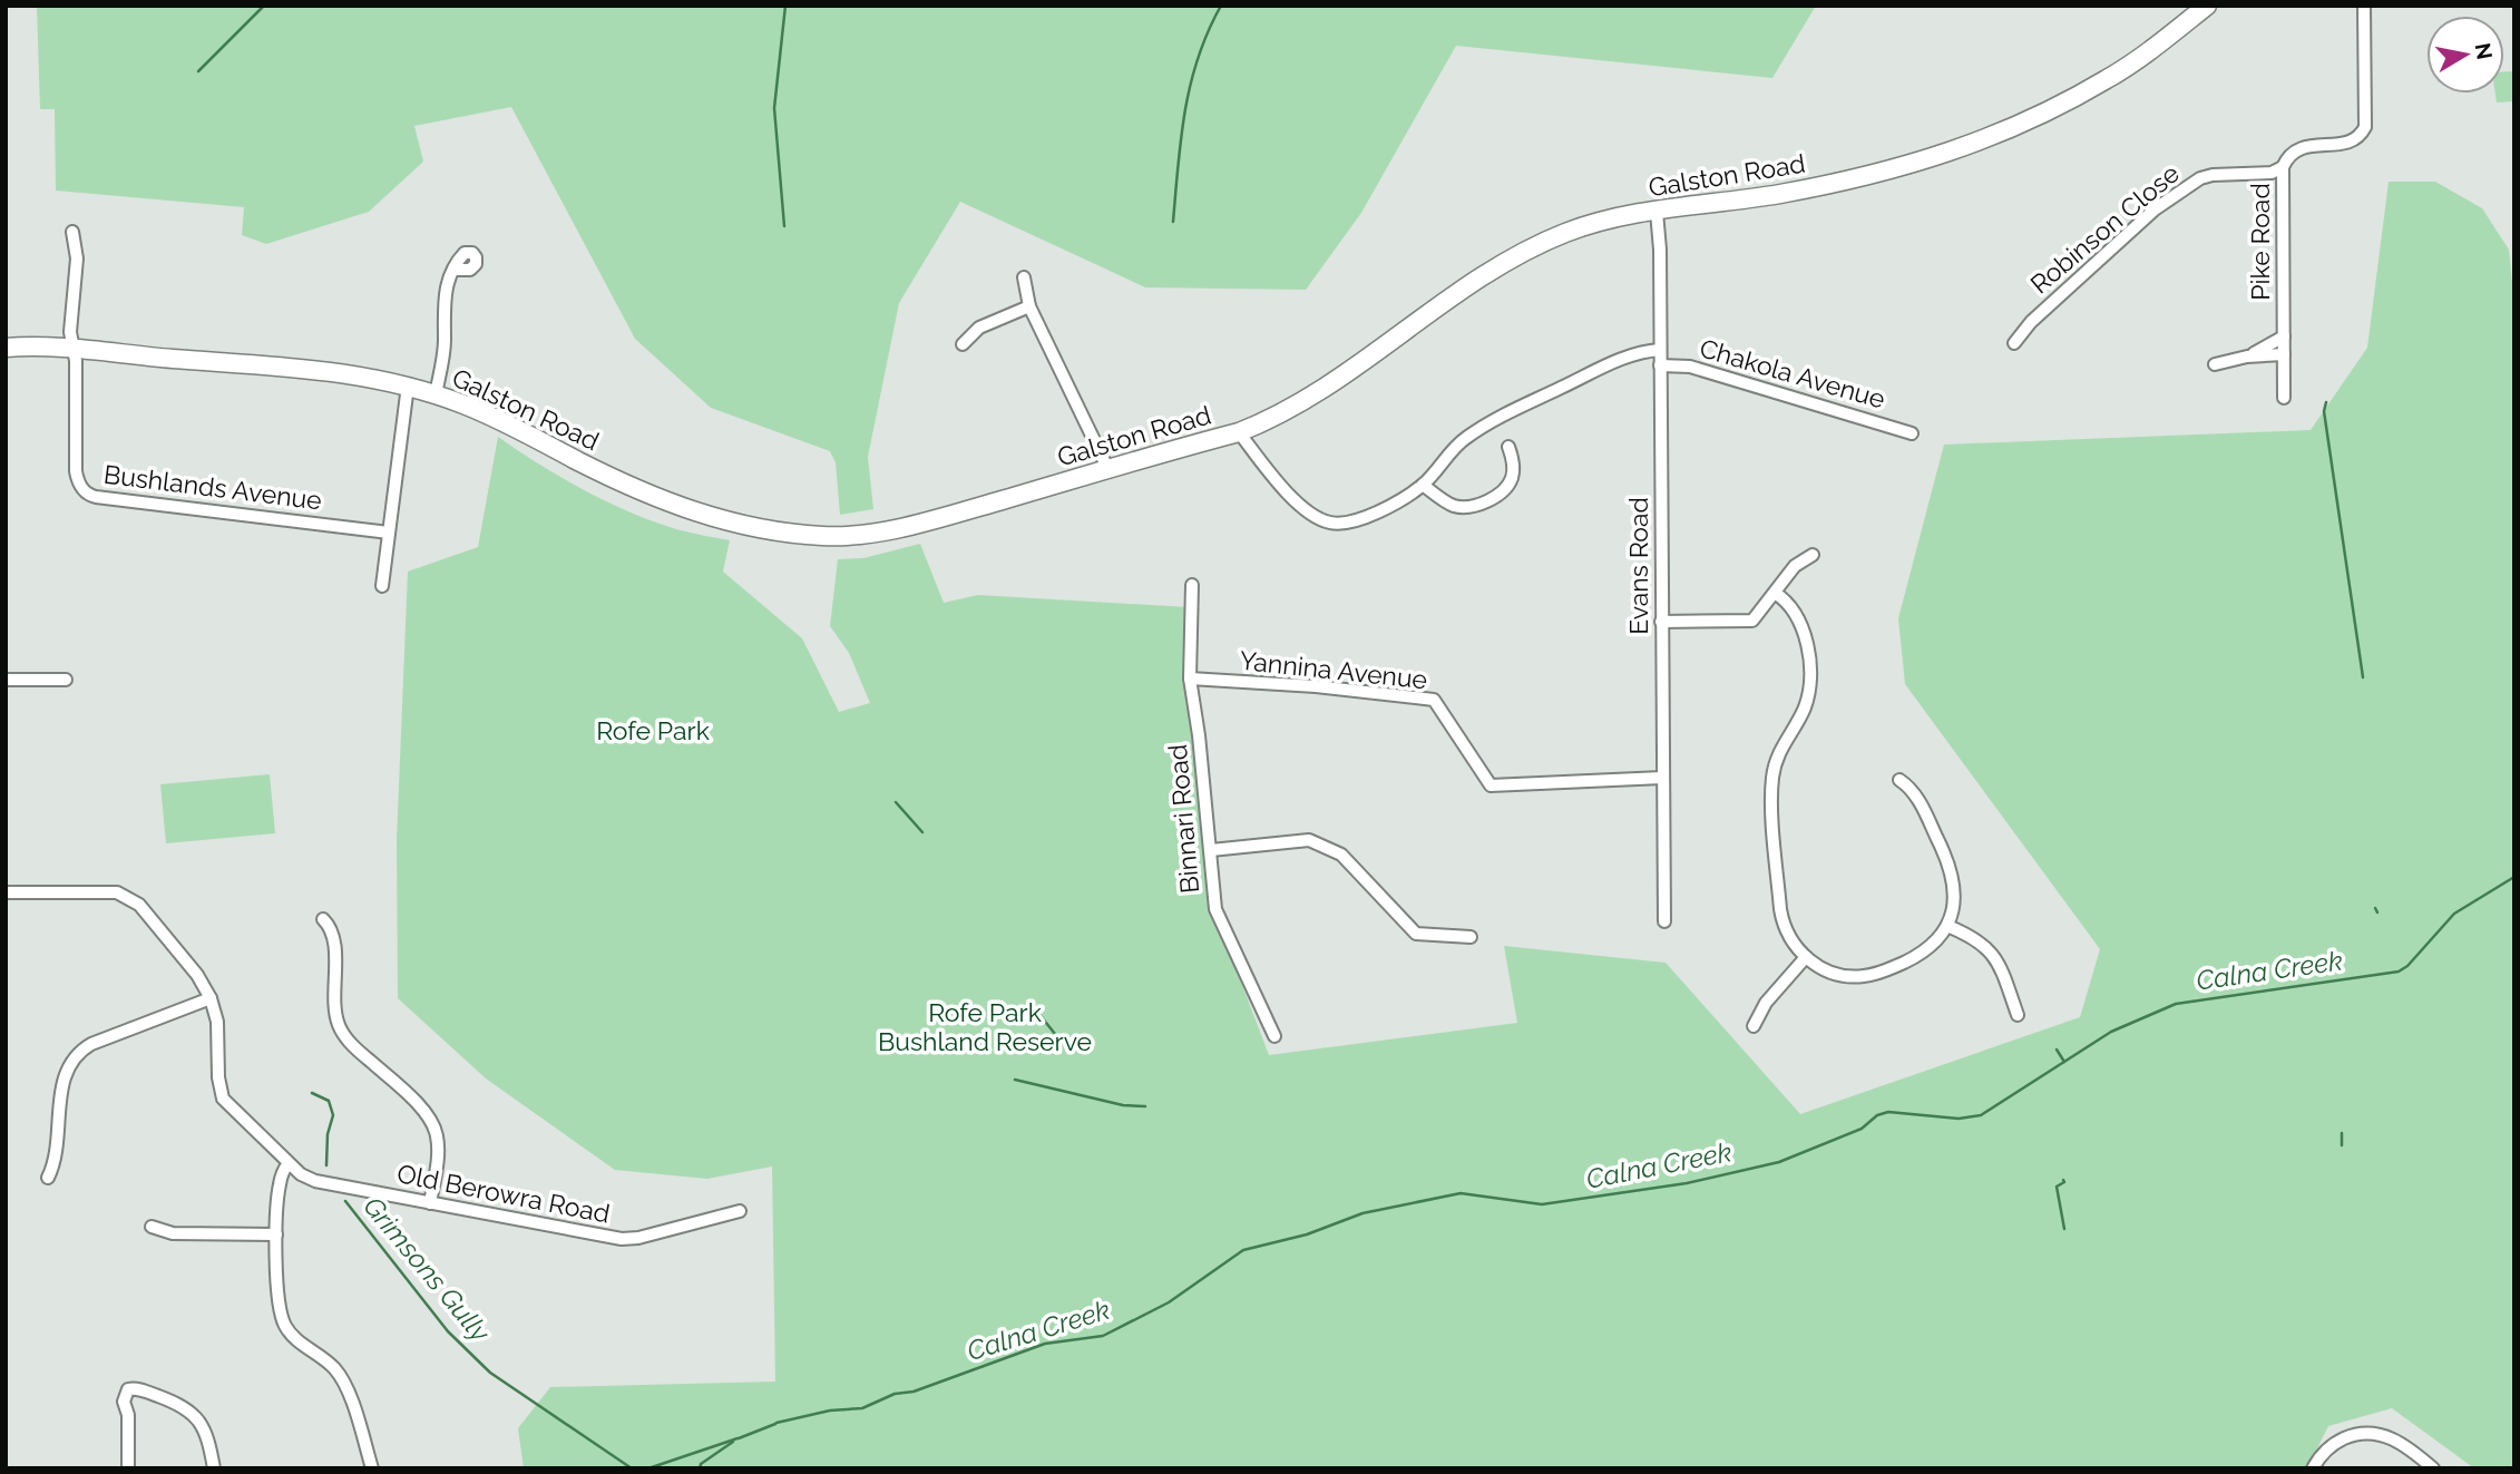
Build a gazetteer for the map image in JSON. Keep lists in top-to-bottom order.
{
  "streets": {
    "main road": ["Galston Road"],
    "street": [
      "Robinson Close",
      "Pike Road",
      "Chakola Avenue",
      "Bushlands Avenue",
      "Evans Road",
      "Yannina Avenue",
      "Binnari Road",
      "Old Berowra Road"
    ]
  },
  "crossings": [
    ["Galston Road", "Bushlands Avenue"],
    ["Galston Road", "Evans Road"],
    ["Robinson Close", "Pike Road"],
    ["Chakola Avenue", "Evans Road"],
    ["Evans Road", "Yannina Avenue"],
    ["Yannina Avenue", "Binnari Road"]
  ],
  "water": ["Calna Creek", "Grimsons Gully"],
  "parks": ["Rofe Park", "Rofe Park Bushland Reserve"],
  "north": "right"
}
